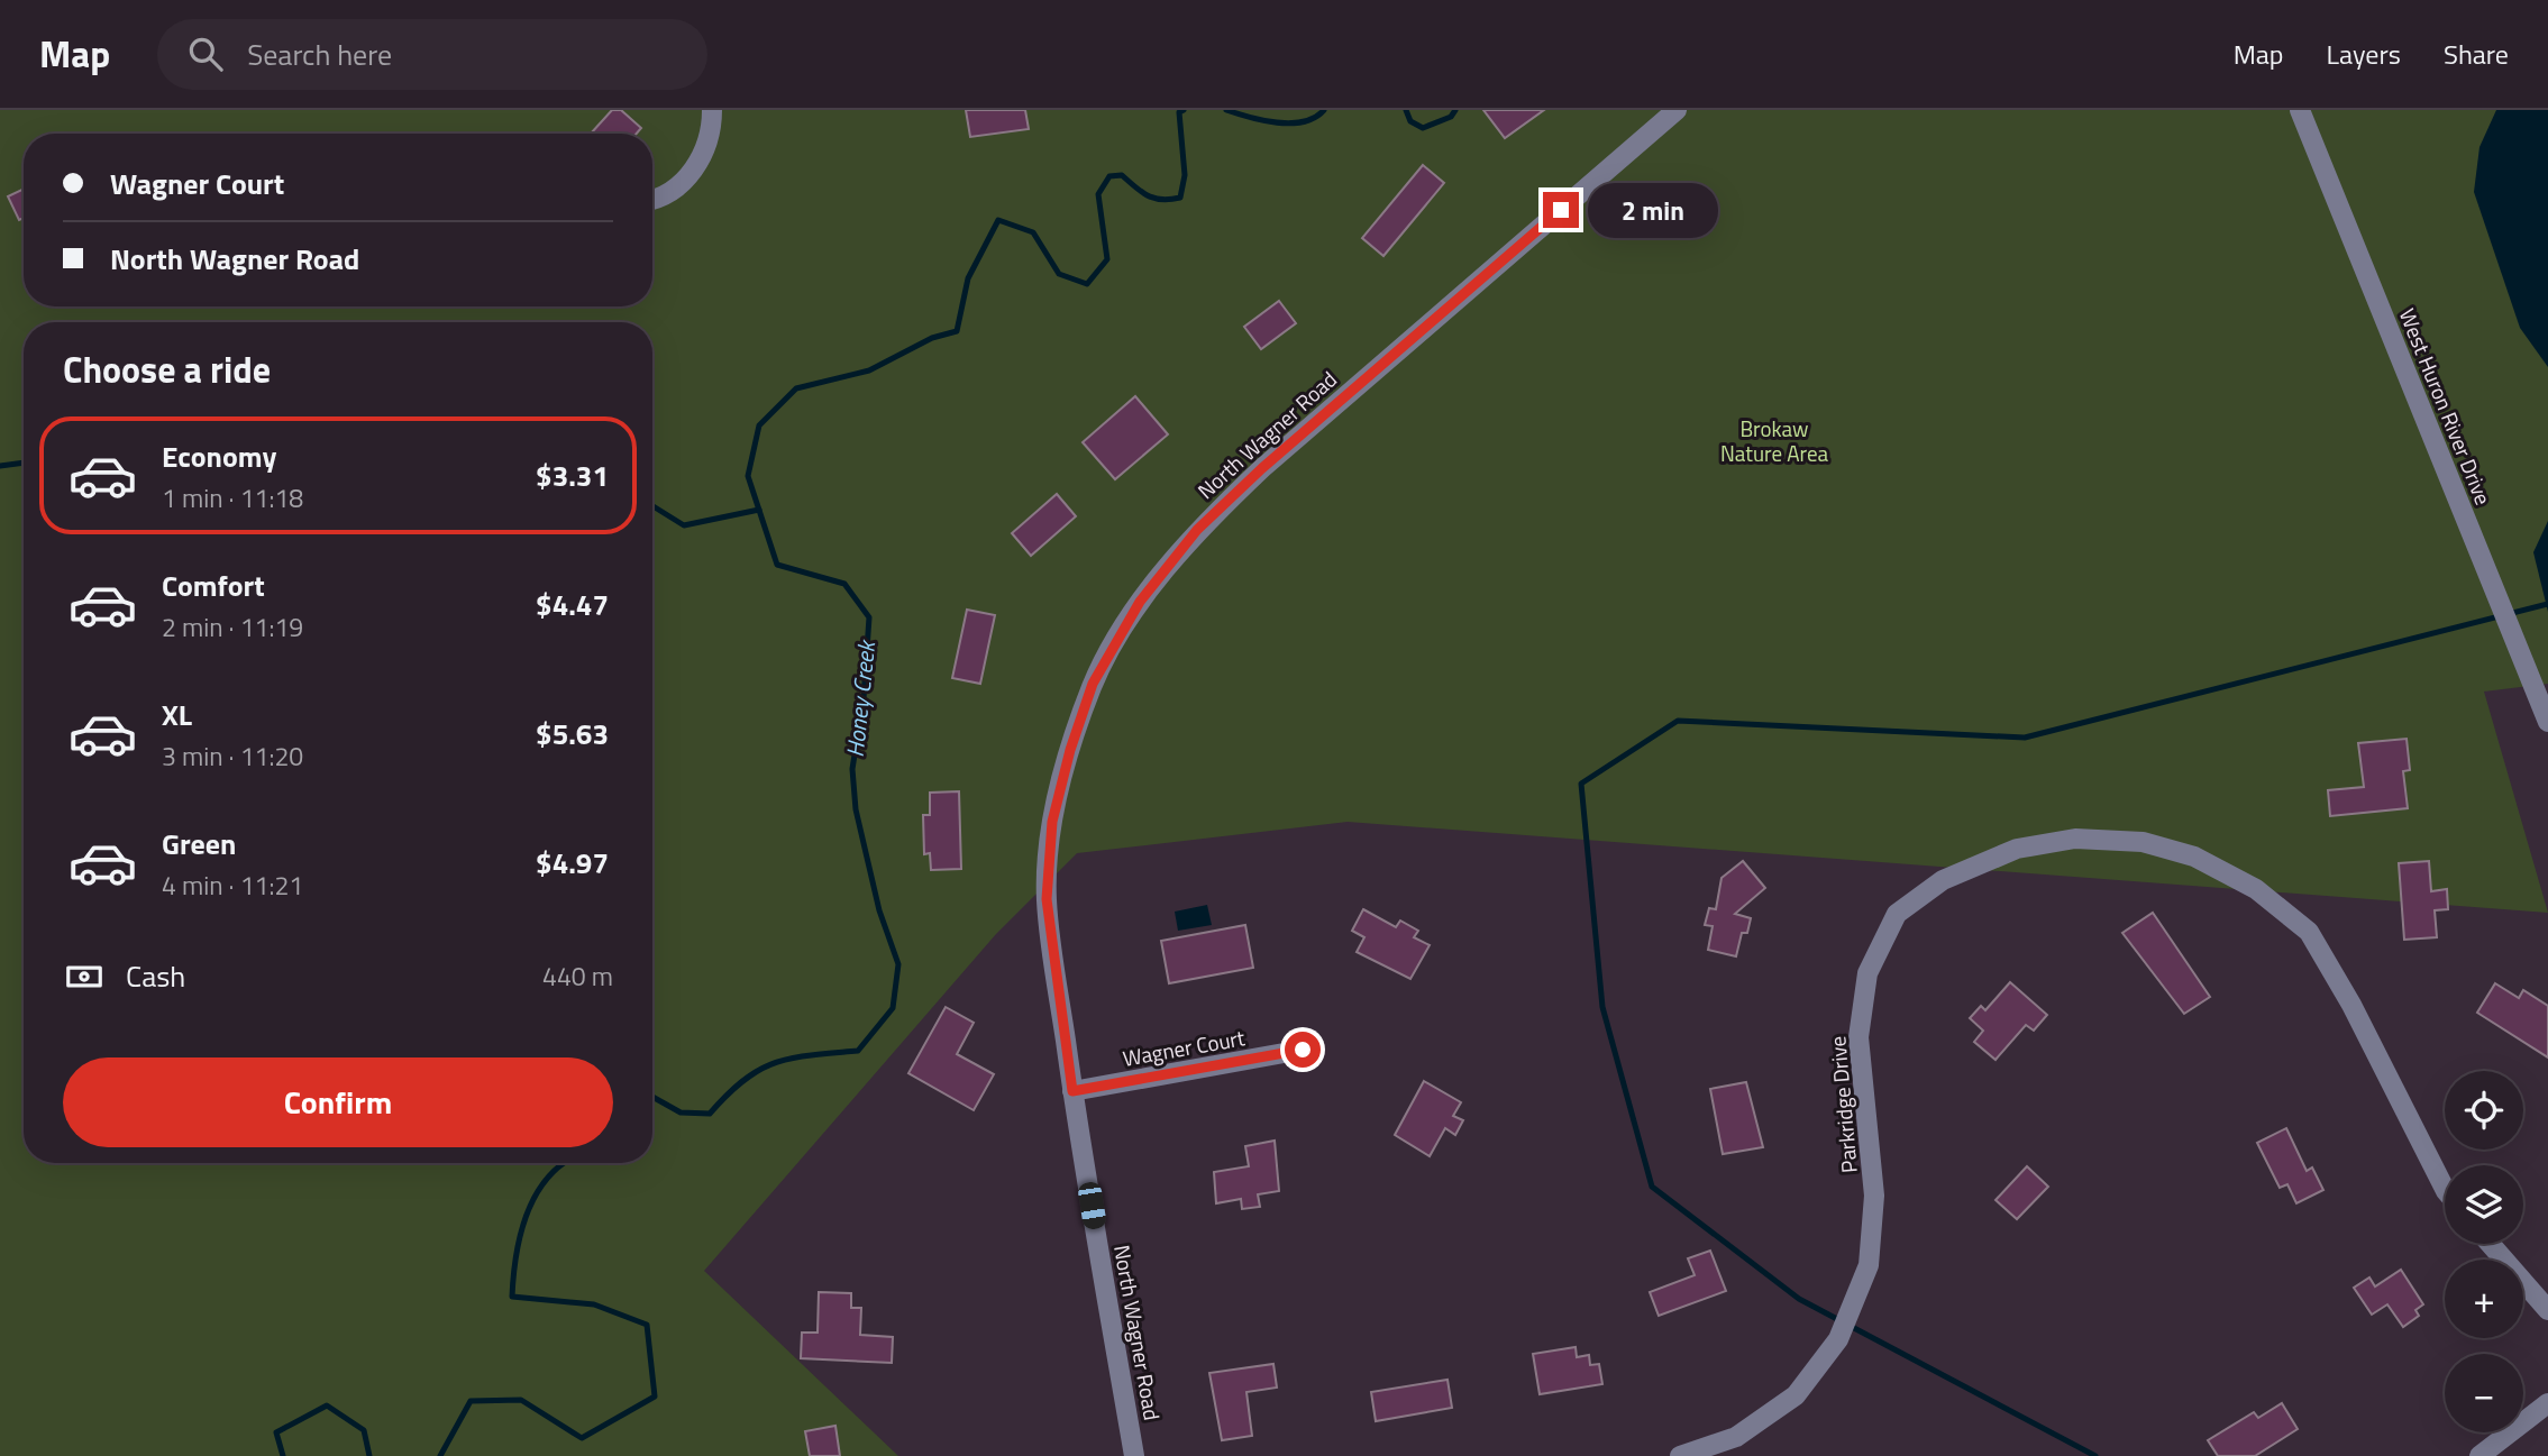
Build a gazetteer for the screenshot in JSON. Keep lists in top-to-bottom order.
{
  "streets": {
    "street": [
      "West Huron River Drive",
      "North Wagner Road",
      "Wagner Court",
      "Parkridge Drive"
    ]
  },
  "crossings": [
    ["North Wagner Road", "Wagner Court"]
  ],
  "water": ["Honey Creek"],
  "parks": ["Brokaw Nature Area"],
  "page": {
    "header": "Map",
    "search": "Search here",
    "nav": ["Map", "Layers", "Share"],
    "banner": ["Wagner Court", "North Wagner Road"],
    "bubble": "2 min",
    "heading": "Choose a ride",
    "list": [
      {
        "name": "Economy",
        "note": "1 min · 11:18",
        "value": "$3.31"
      },
      {
        "name": "Comfort",
        "note": "2 min · 11:19",
        "value": "$4.47"
      },
      {
        "name": "XL",
        "note": "3 min · 11:20",
        "value": "$5.63"
      },
      {
        "name": "Green",
        "note": "4 min · 11:21",
        "value": "$4.97"
      }
    ],
    "pay": ["Cash", "440 m"],
    "buttons": "Confirm",
    "map_buttons": ["+", "−"]
  }
}
